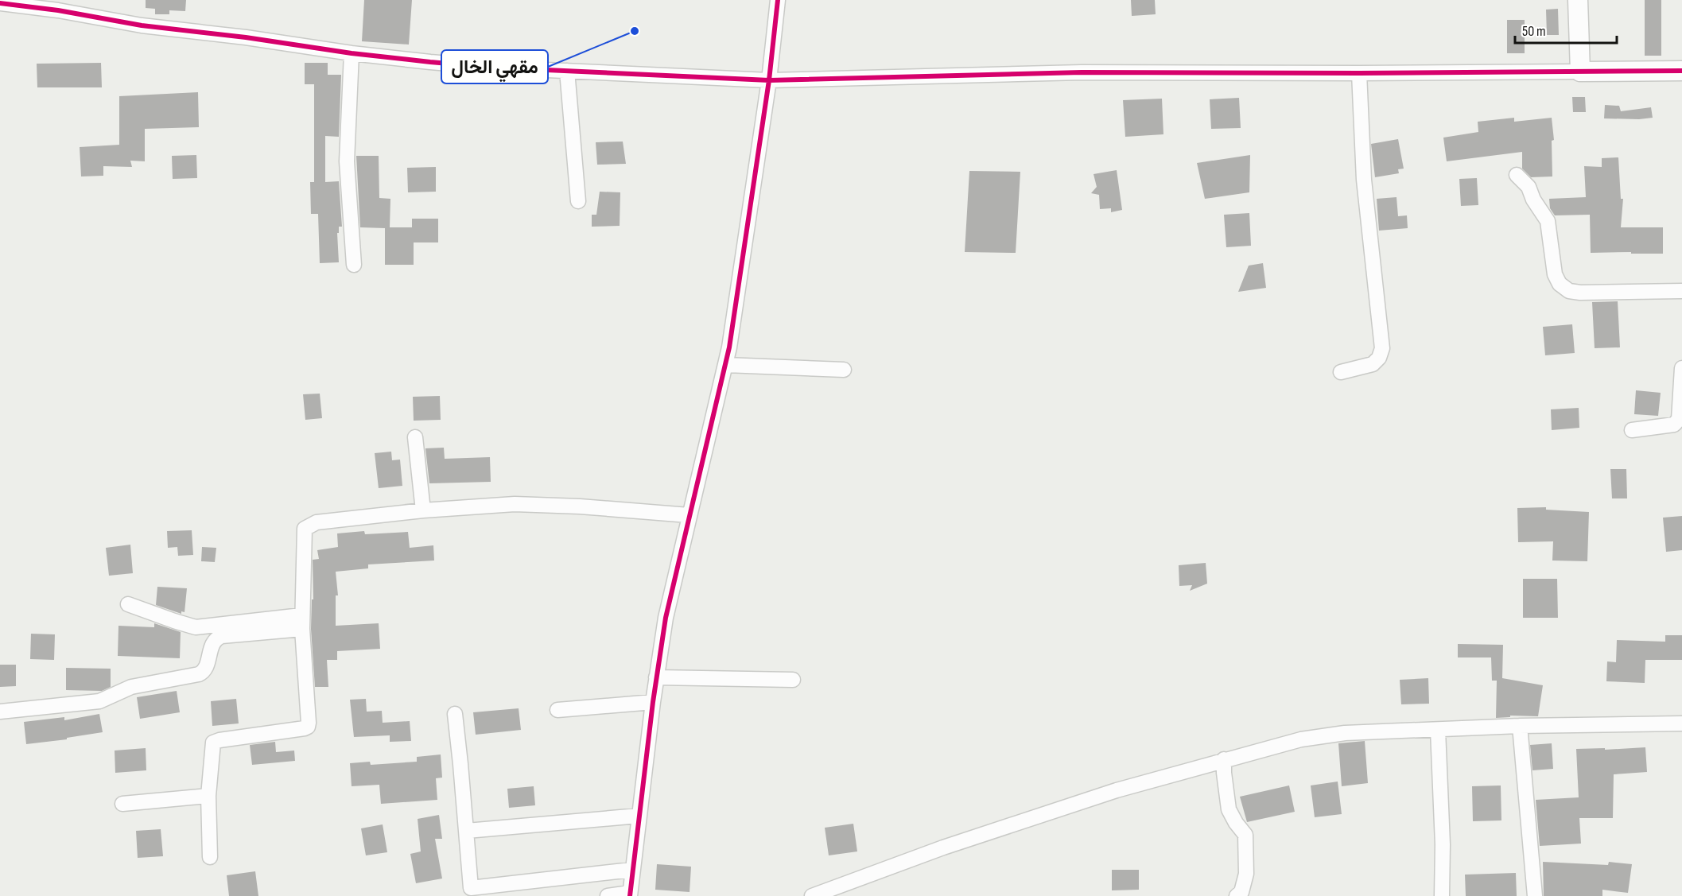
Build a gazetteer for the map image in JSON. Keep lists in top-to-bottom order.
{
  "places": ["مقهي الخال"],
  "scale_bar": "50 m"
}
